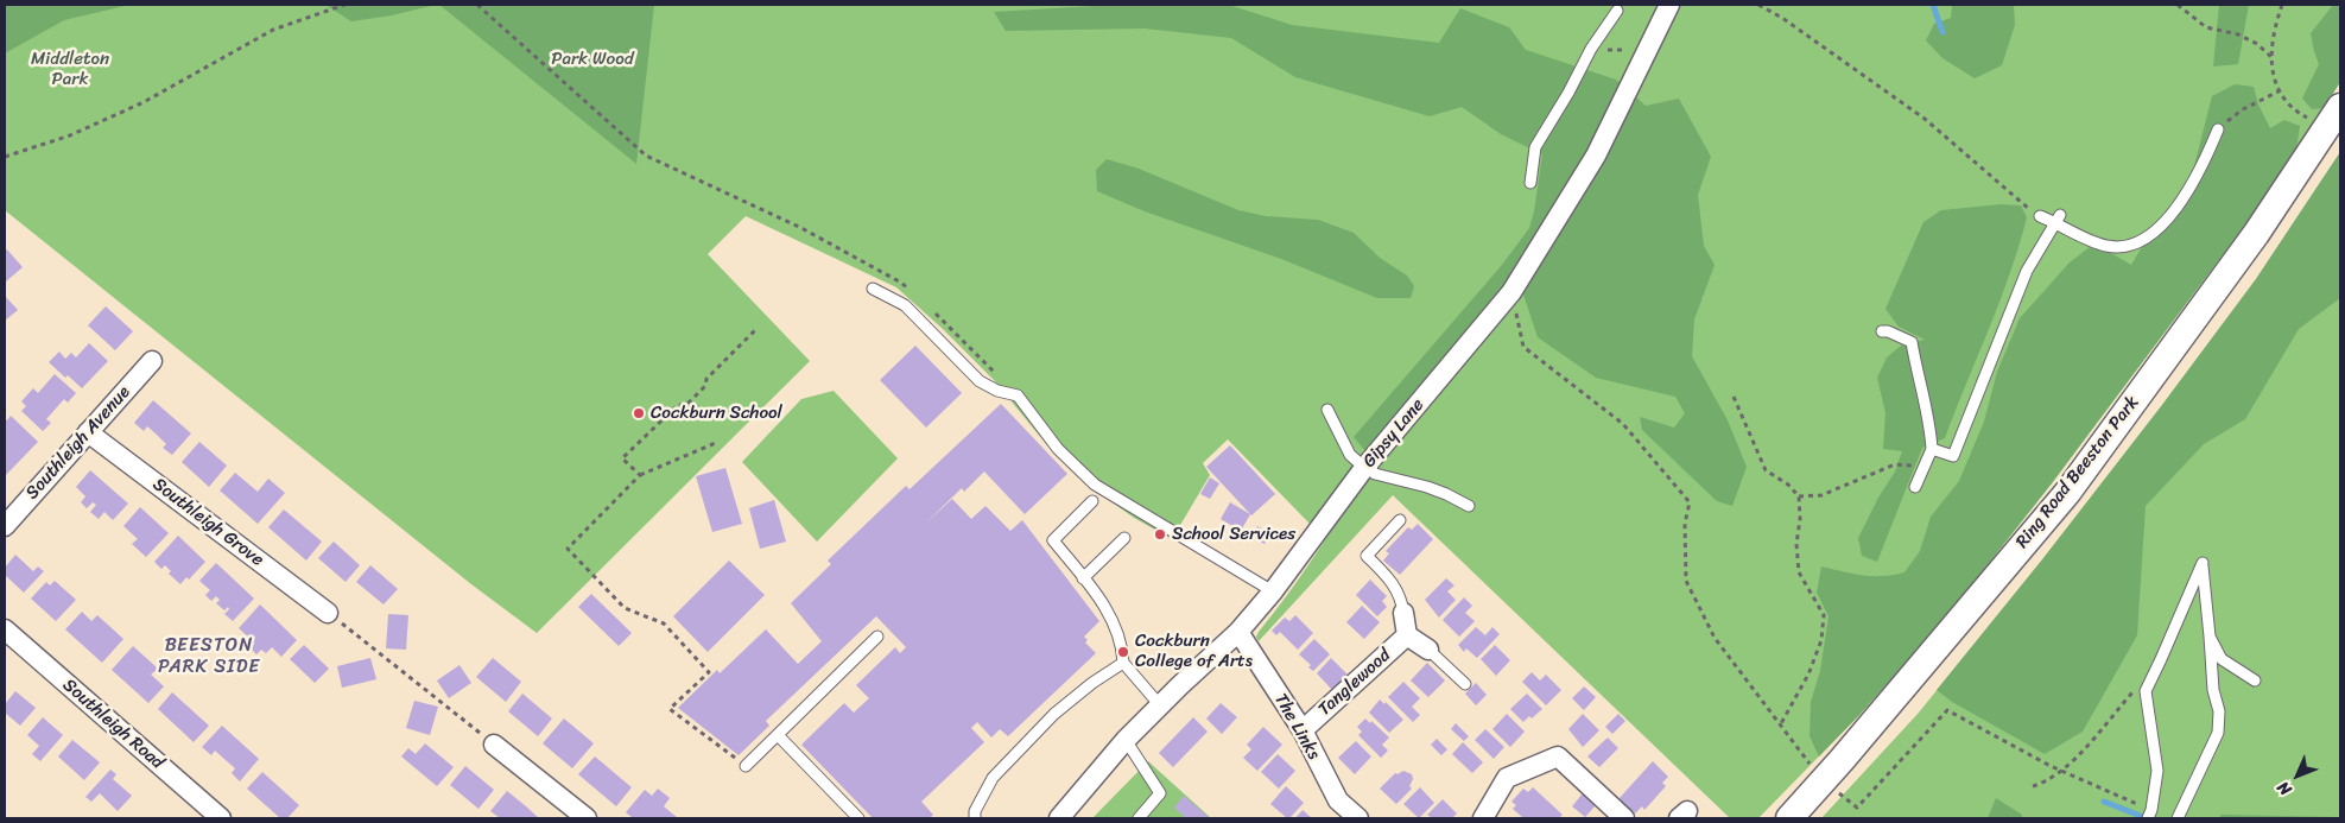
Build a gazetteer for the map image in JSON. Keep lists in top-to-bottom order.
{
  "streets": {
    "street": [
      "Gipsy Lane",
      "Southleigh Avenue",
      "Ring Road Beeston Park",
      "Southleigh Grove",
      "Tanglewood",
      "Southleigh Road",
      "The Links"
    ]
  },
  "crossings": [
    ["Gipsy Lane", "The Links"],
    ["Southleigh Avenue", "Southleigh Grove"],
    ["Tanglewood", "The Links"]
  ],
  "districts": ["BEESTON PARK SIDE"],
  "parks": ["Middleton Park", "Park Wood"],
  "places": ["Cockburn School", "School Services", "Cockburn College of Arts"],
  "north": "bottom left"
}
